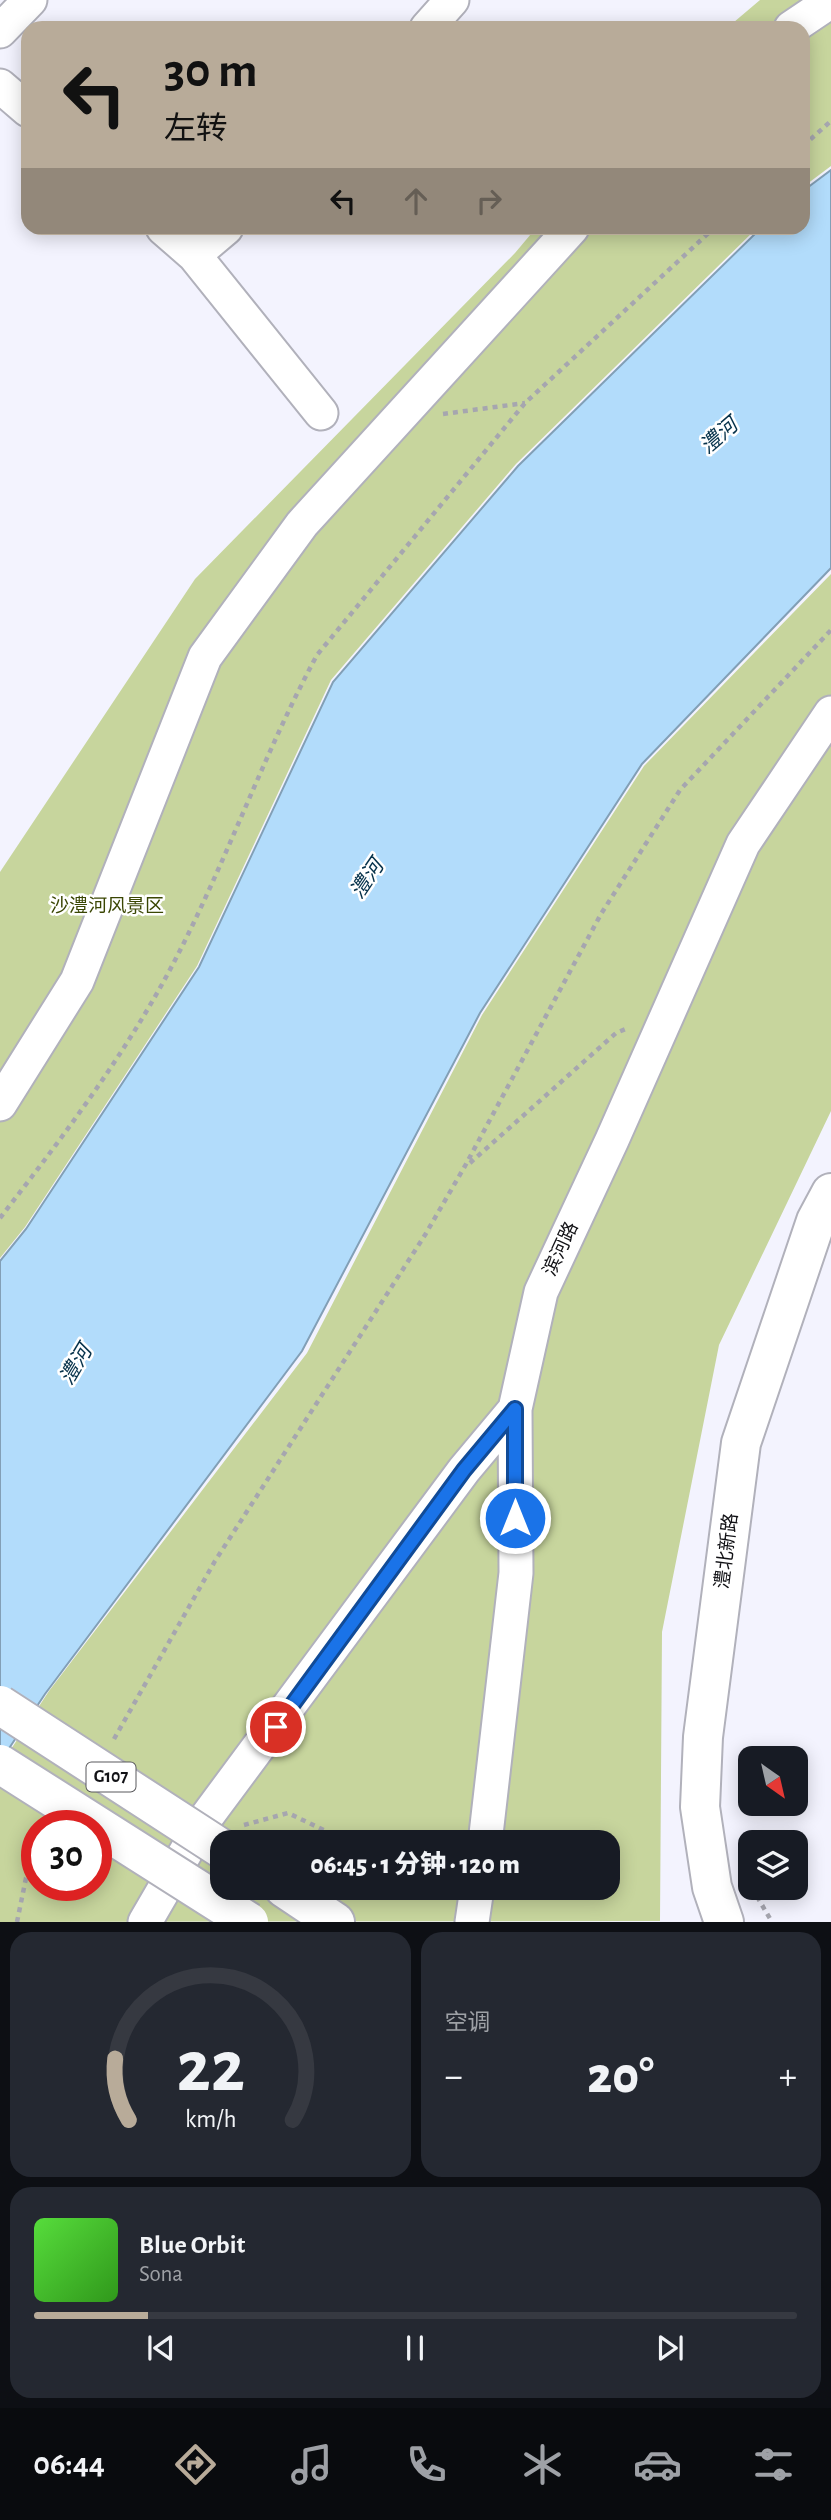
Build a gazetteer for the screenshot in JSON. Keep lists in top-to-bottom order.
{
  "streets": {
    "main road": ["澧北新路", "G107"],
    "street": ["滨河路"]
  },
  "water": ["澧河"],
  "parks": ["沙澧河风景区"],
  "north": "bottom right",
  "page": {
    "turn": ["30 m", "左转"],
    "limit": "30",
    "trip": "06:45 · 1 分钟 · 120 m",
    "tile": "空调",
    "heat": ["−", "20°", "+"],
    "song": ["Blue Orbit", "Sona"],
    "tabs": "06:44",
    "gauge": ["22", "km/h"]
  }
}
